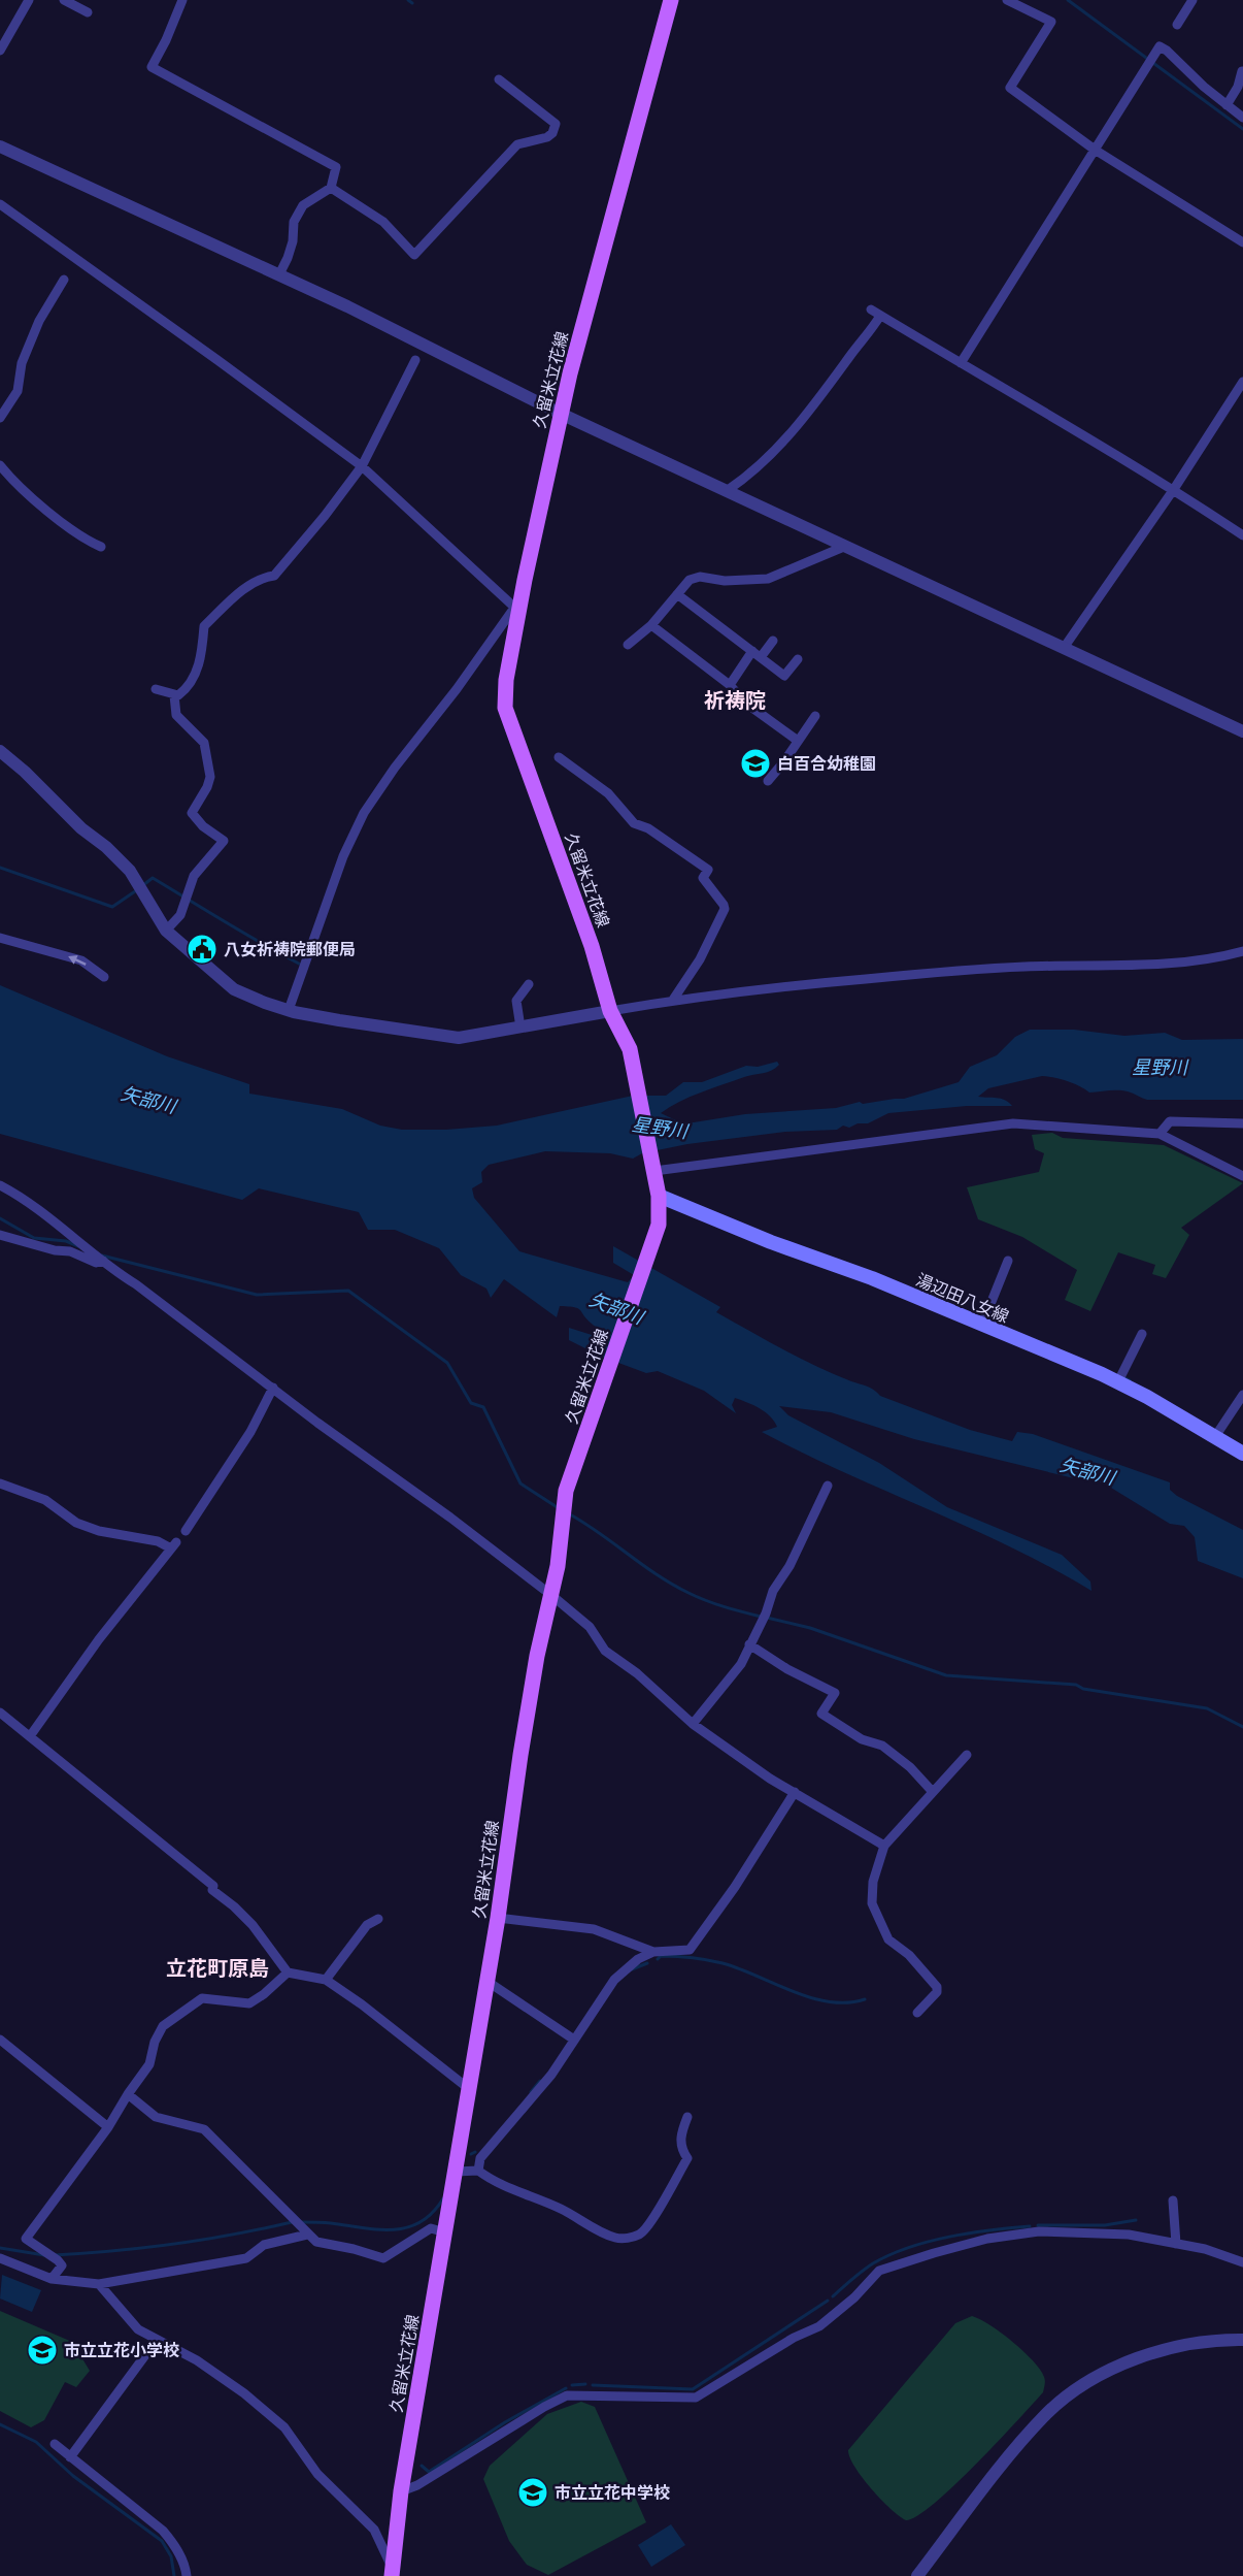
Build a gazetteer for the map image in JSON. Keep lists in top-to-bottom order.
{
  "streets": {
    "main road": ["久留米立花線", "湯辺田八女線"]
  },
  "crossings": [
    ["久留米立花線", "湯辺田八女線"]
  ],
  "districts": ["祈祷院", "立花町原島"],
  "water": ["星野川", "矢部川"],
  "places": {
    "school or university": ["白百合幼稚園", "市立立花小学校", "市立立花中学校"],
    "public building": ["八女祈祷院郵便局"]
  }
}
